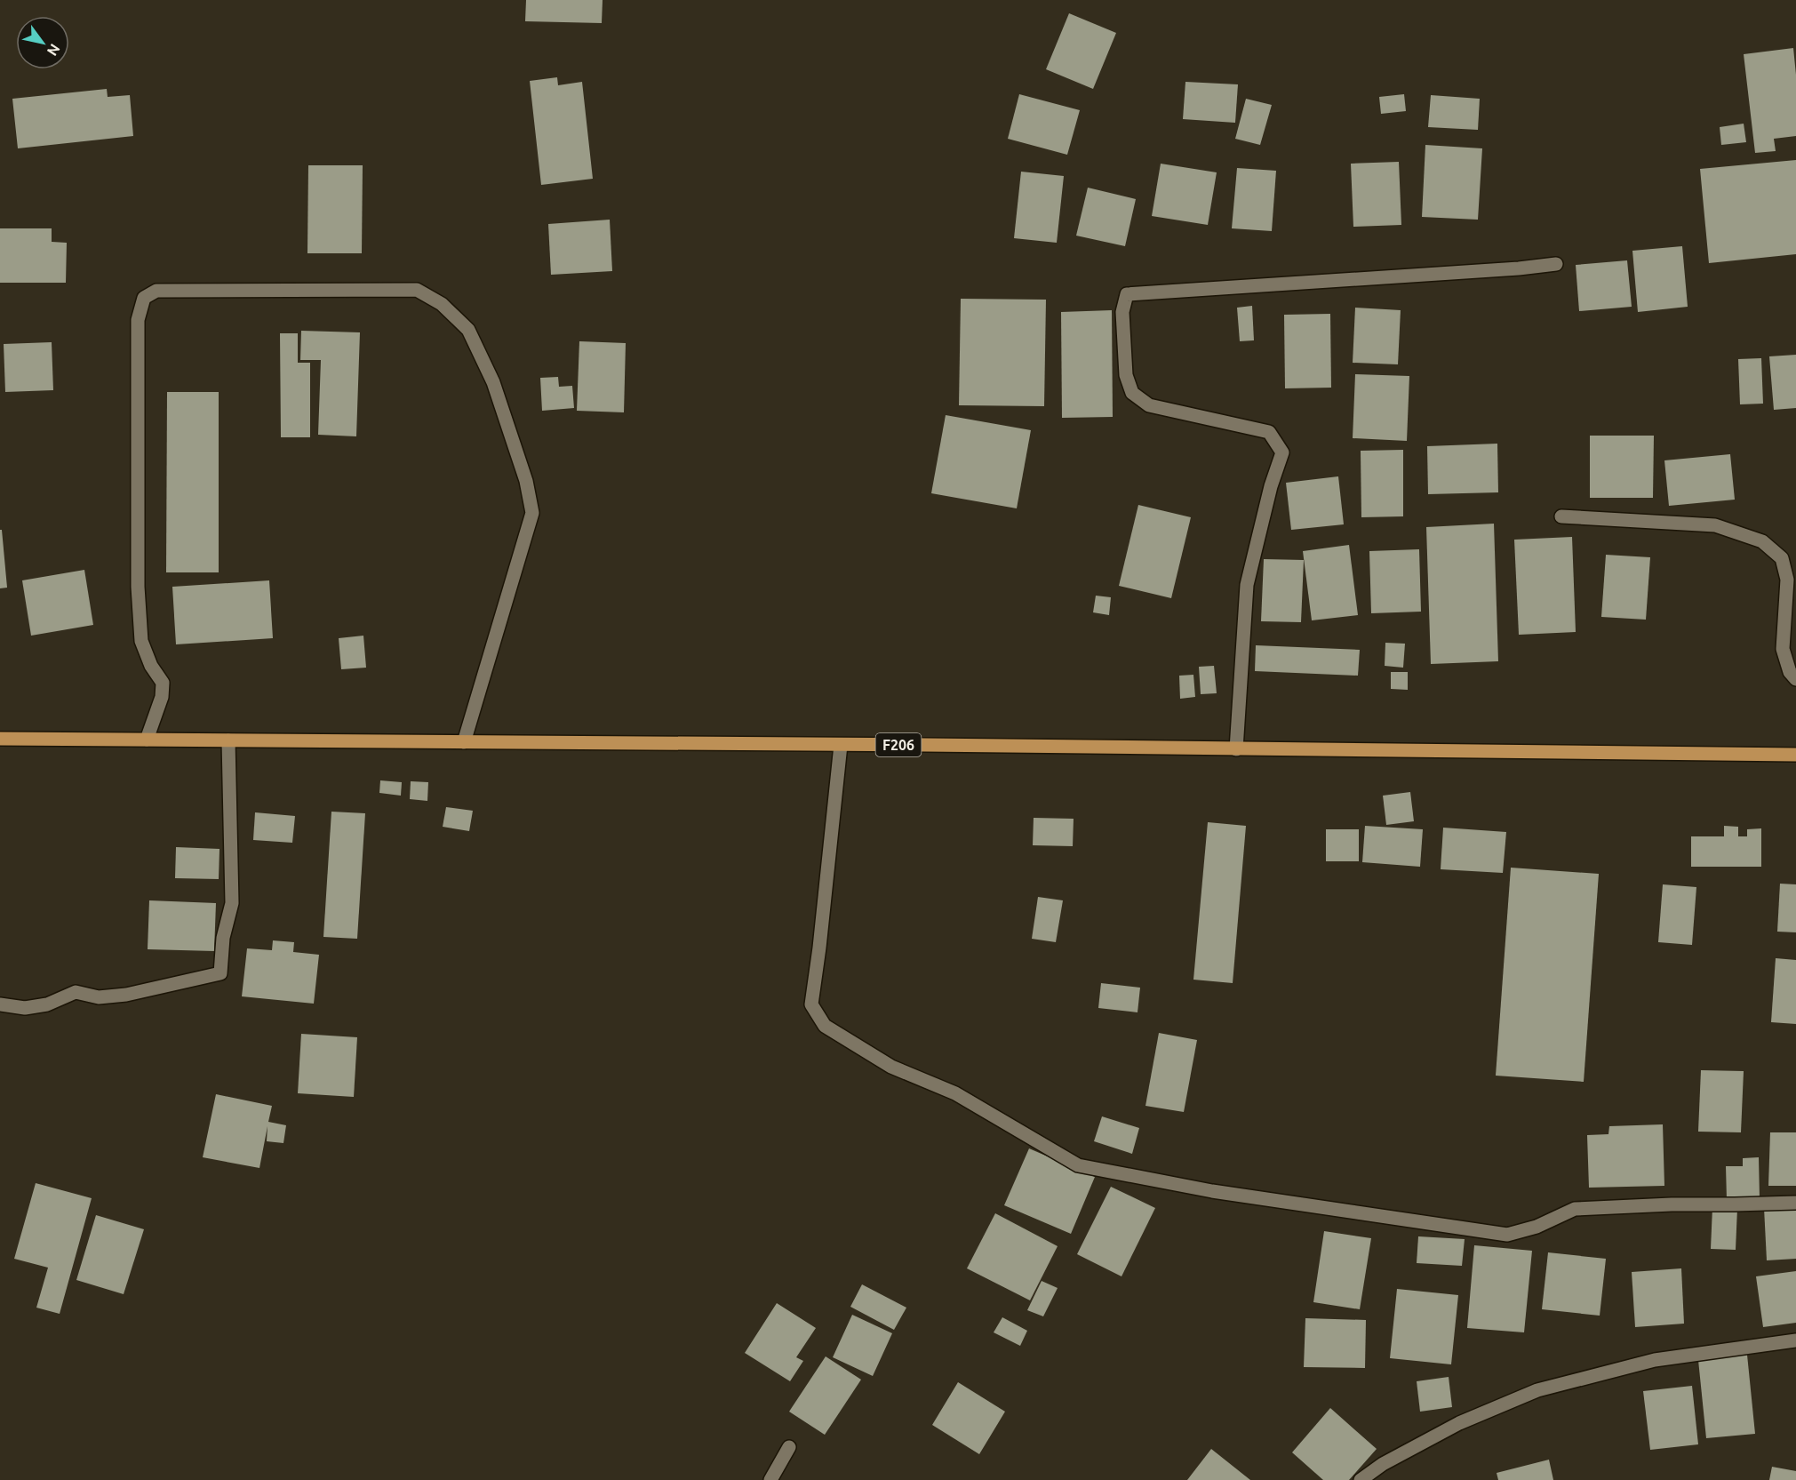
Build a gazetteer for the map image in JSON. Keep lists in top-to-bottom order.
{
  "streets": {
    "main road": ["F206"]
  },
  "north": "bottom right"
}
